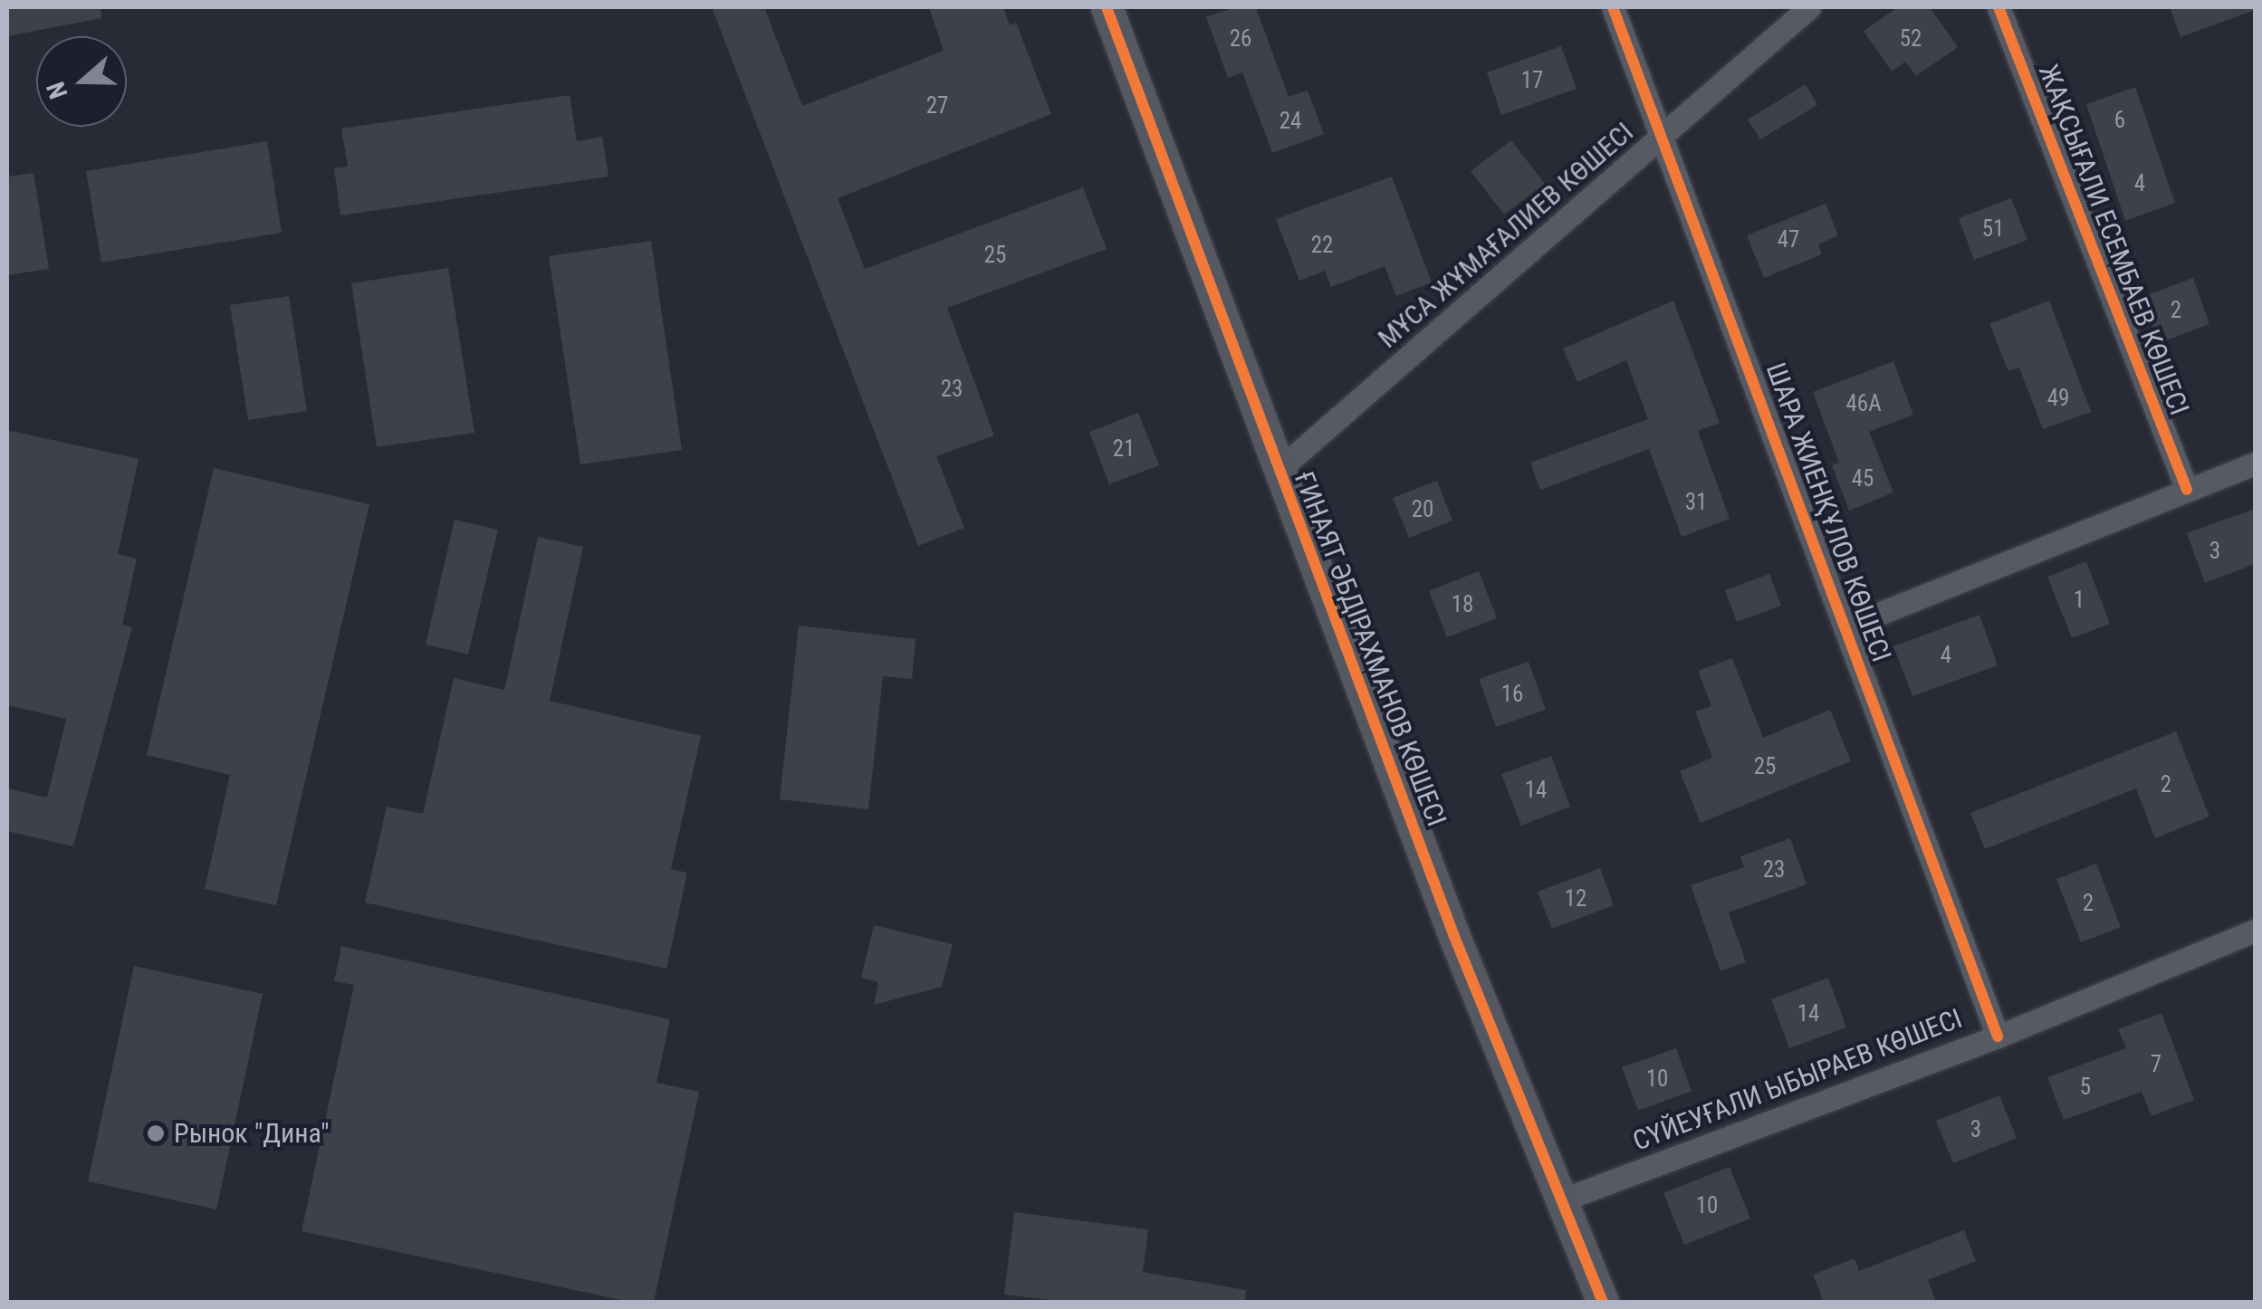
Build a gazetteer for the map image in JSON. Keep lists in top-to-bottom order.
{
  "streets": {
    "street": [
      "МҰСА ЖҰМАҒАЛИЕВ КӨШЕСІ",
      "ЖАҚСЫҒАЛИ ЕСЕМБАЕВ КӨШЕСI",
      "ШАРА ЖИЕНҚҰЛОВ КӨШЕСІ",
      "ҒИНАЯТ ӘБДІРАХМАНОВ КӨШЕСІ",
      "СҮЙЕУҒАЛИ ЫБЫРАЕВ КӨШЕСI"
    ]
  },
  "crossings": [
    ["МҰСА ЖҰМАҒАЛИЕВ КӨШЕСІ", "ШАРА ЖИЕНҚҰЛОВ КӨШЕСІ"],
    ["МҰСА ЖҰМАҒАЛИЕВ КӨШЕСІ", "ҒИНАЯТ ӘБДІРАХМАНОВ КӨШЕСІ"],
    ["ШАРА ЖИЕНҚҰЛОВ КӨШЕСІ", "СҮЙЕУҒАЛИ ЫБЫРАЕВ КӨШЕСI"],
    ["ҒИНАЯТ ӘБДІРАХМАНОВ КӨШЕСІ", "СҮЙЕУҒАЛИ ЫБЫРАЕВ КӨШЕСI"]
  ],
  "places": ["Рынок \"Дина\""],
  "house_numbers": [
    "26",
    "52",
    "17",
    "27",
    "6",
    "24",
    "4",
    "51",
    "47",
    "22",
    "25",
    "2",
    "23",
    "49",
    "46А",
    "21",
    "45",
    "31",
    "20",
    "3",
    "1",
    "18",
    "4",
    "16",
    "25",
    "2",
    "14",
    "23",
    "12",
    "2",
    "14",
    "7",
    "10",
    "5",
    "3",
    "10"
  ],
  "north": "left"
}
